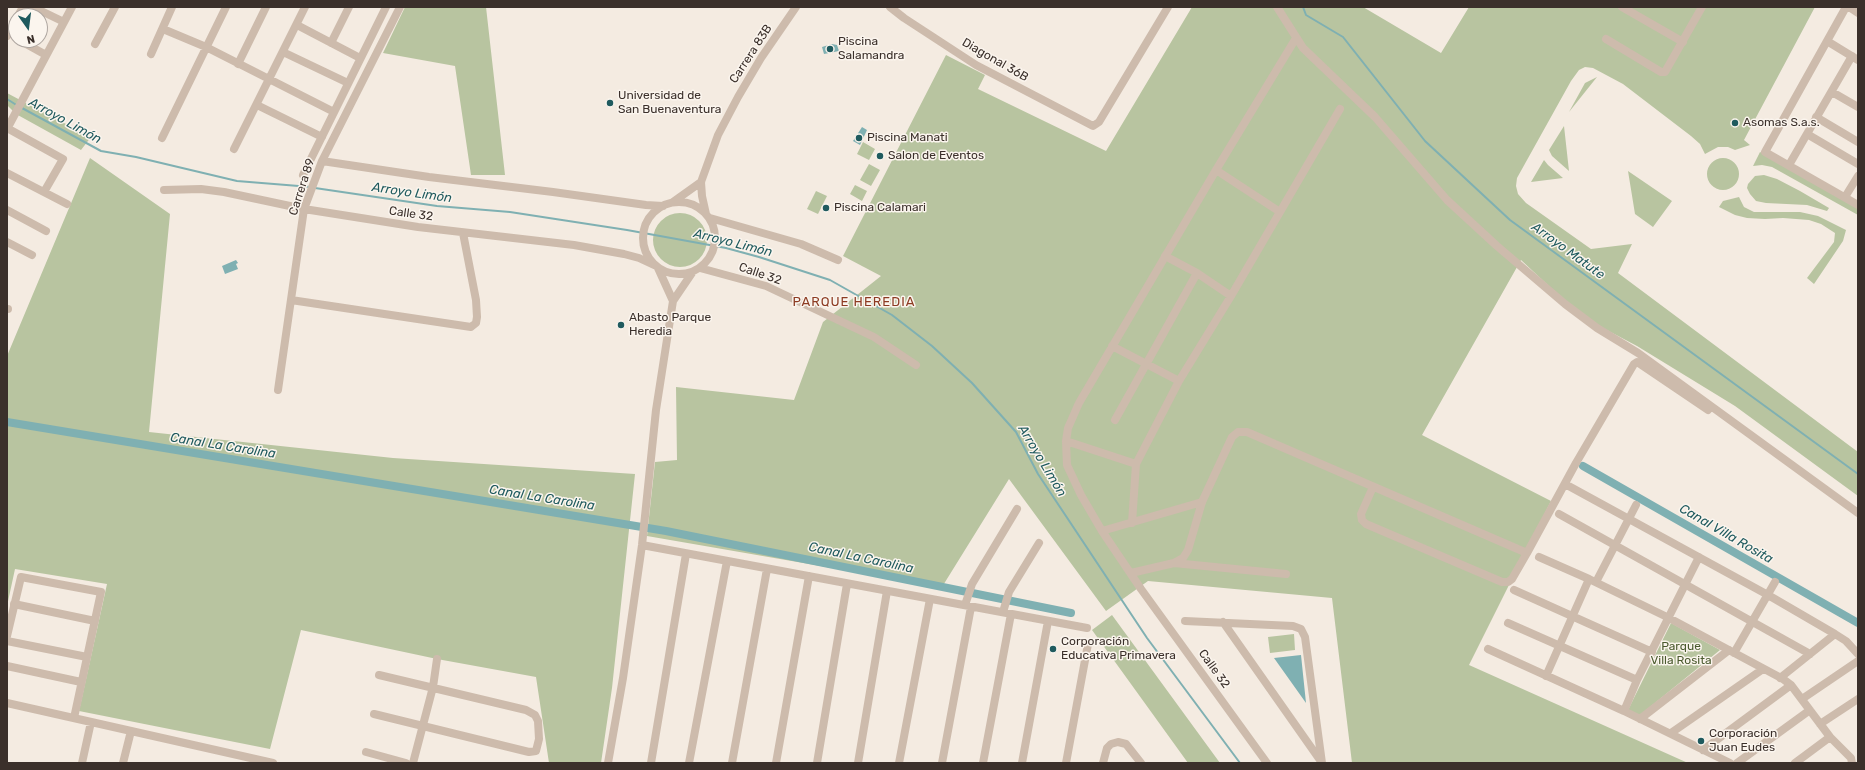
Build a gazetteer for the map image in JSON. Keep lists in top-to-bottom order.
{
  "streets": {
    "street": [
      "Carrera 83B",
      "Diagonal 36B",
      "Carrera 89",
      "Calle 32"
    ]
  },
  "crossings": [
    ["Carrera 83B", "Calle 32"],
    ["Carrera 89", "Calle 32"]
  ],
  "districts": ["PARQUE HEREDIA"],
  "water": [
    "Arroyo Limón",
    "Arroyo Matute",
    "Canal La Carolina",
    "Canal Villa Rosita"
  ],
  "parks": ["Parque Villa Rosita"],
  "places": [
    "Piscina Salamandra",
    "Universidad de San Buenaventura",
    "Asomas S.a.s.",
    "Piscina Manati",
    "Salon de Eventos",
    "Piscina Calamari",
    "Abasto Parque Heredia",
    "Corporación Educativa Primavera",
    "Corporación Juan Eudes"
  ],
  "north": "bottom"
}
